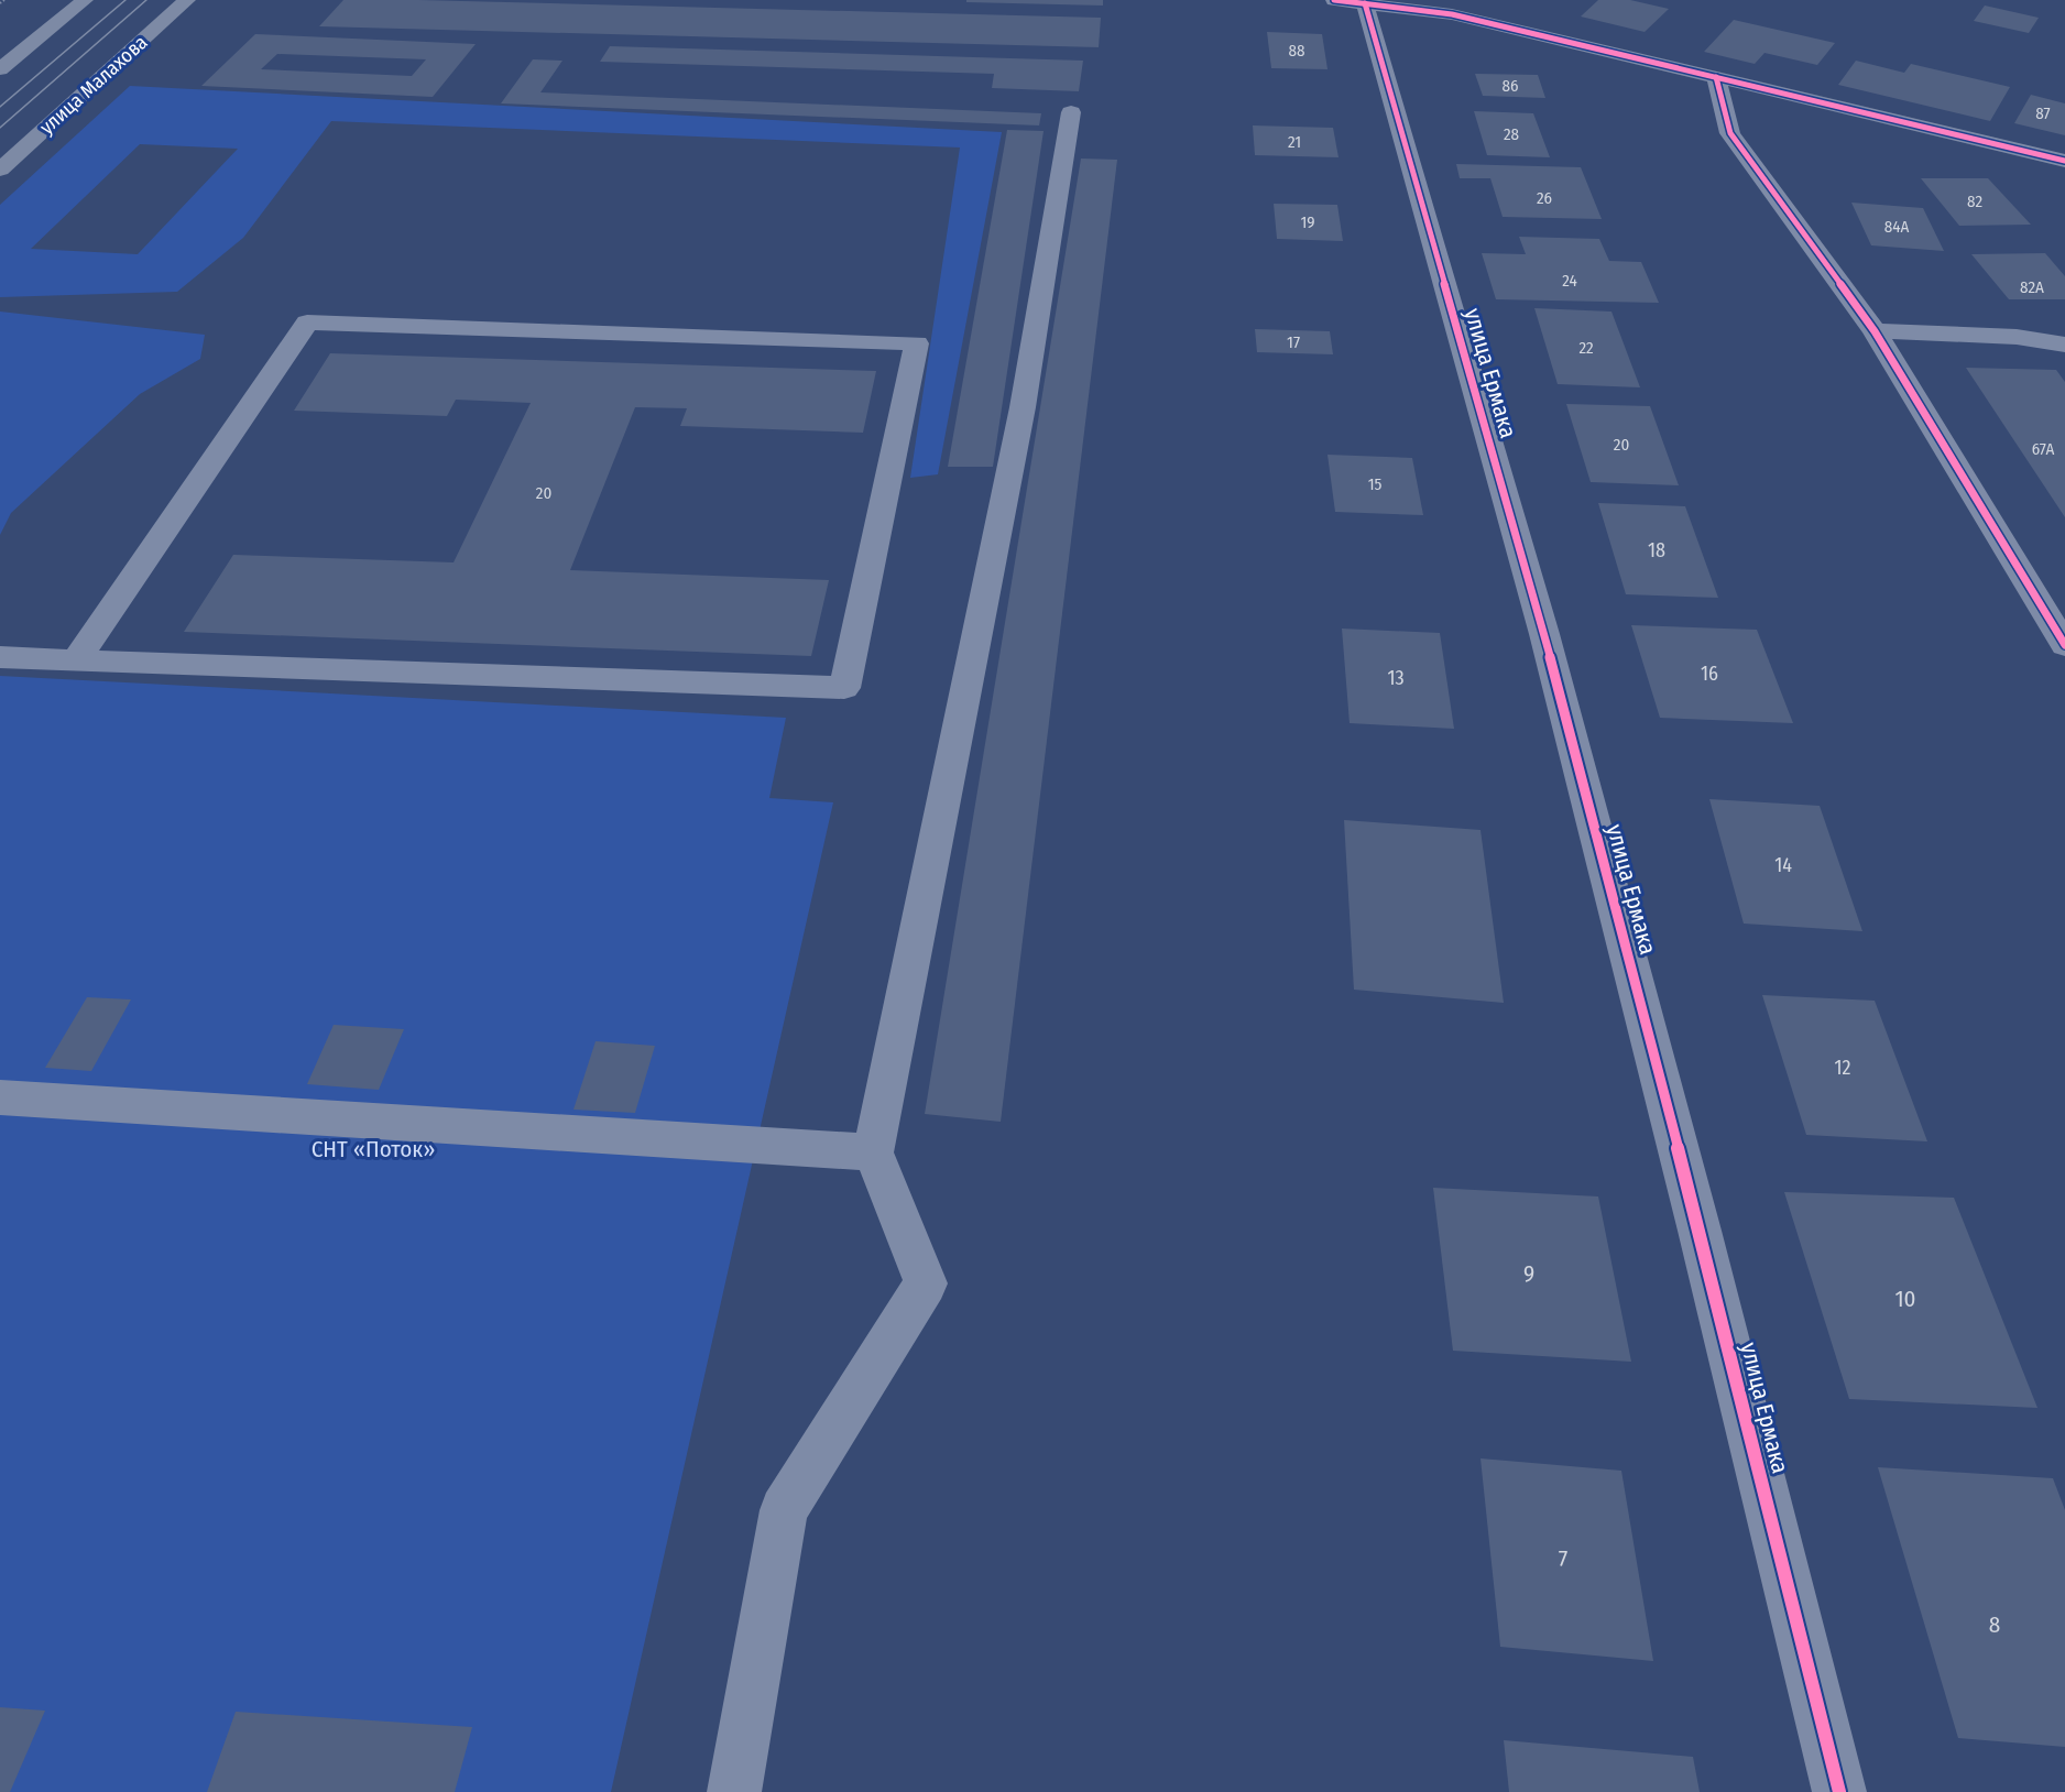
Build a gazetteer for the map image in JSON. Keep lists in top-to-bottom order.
{
  "streets": {
    "main road": ["улица Малахова"],
    "street": ["улица Ермака"]
  },
  "parks": ["СНТ «Поток»"],
  "house_numbers": [
    "88",
    "86",
    "87",
    "28",
    "21",
    "26",
    "82",
    "19",
    "84А",
    "24",
    "82А",
    "17",
    "22",
    "20",
    "67А",
    "15",
    "20",
    "18",
    "16",
    "13",
    "14",
    "12",
    "9",
    "10",
    "7",
    "8"
  ]
}
